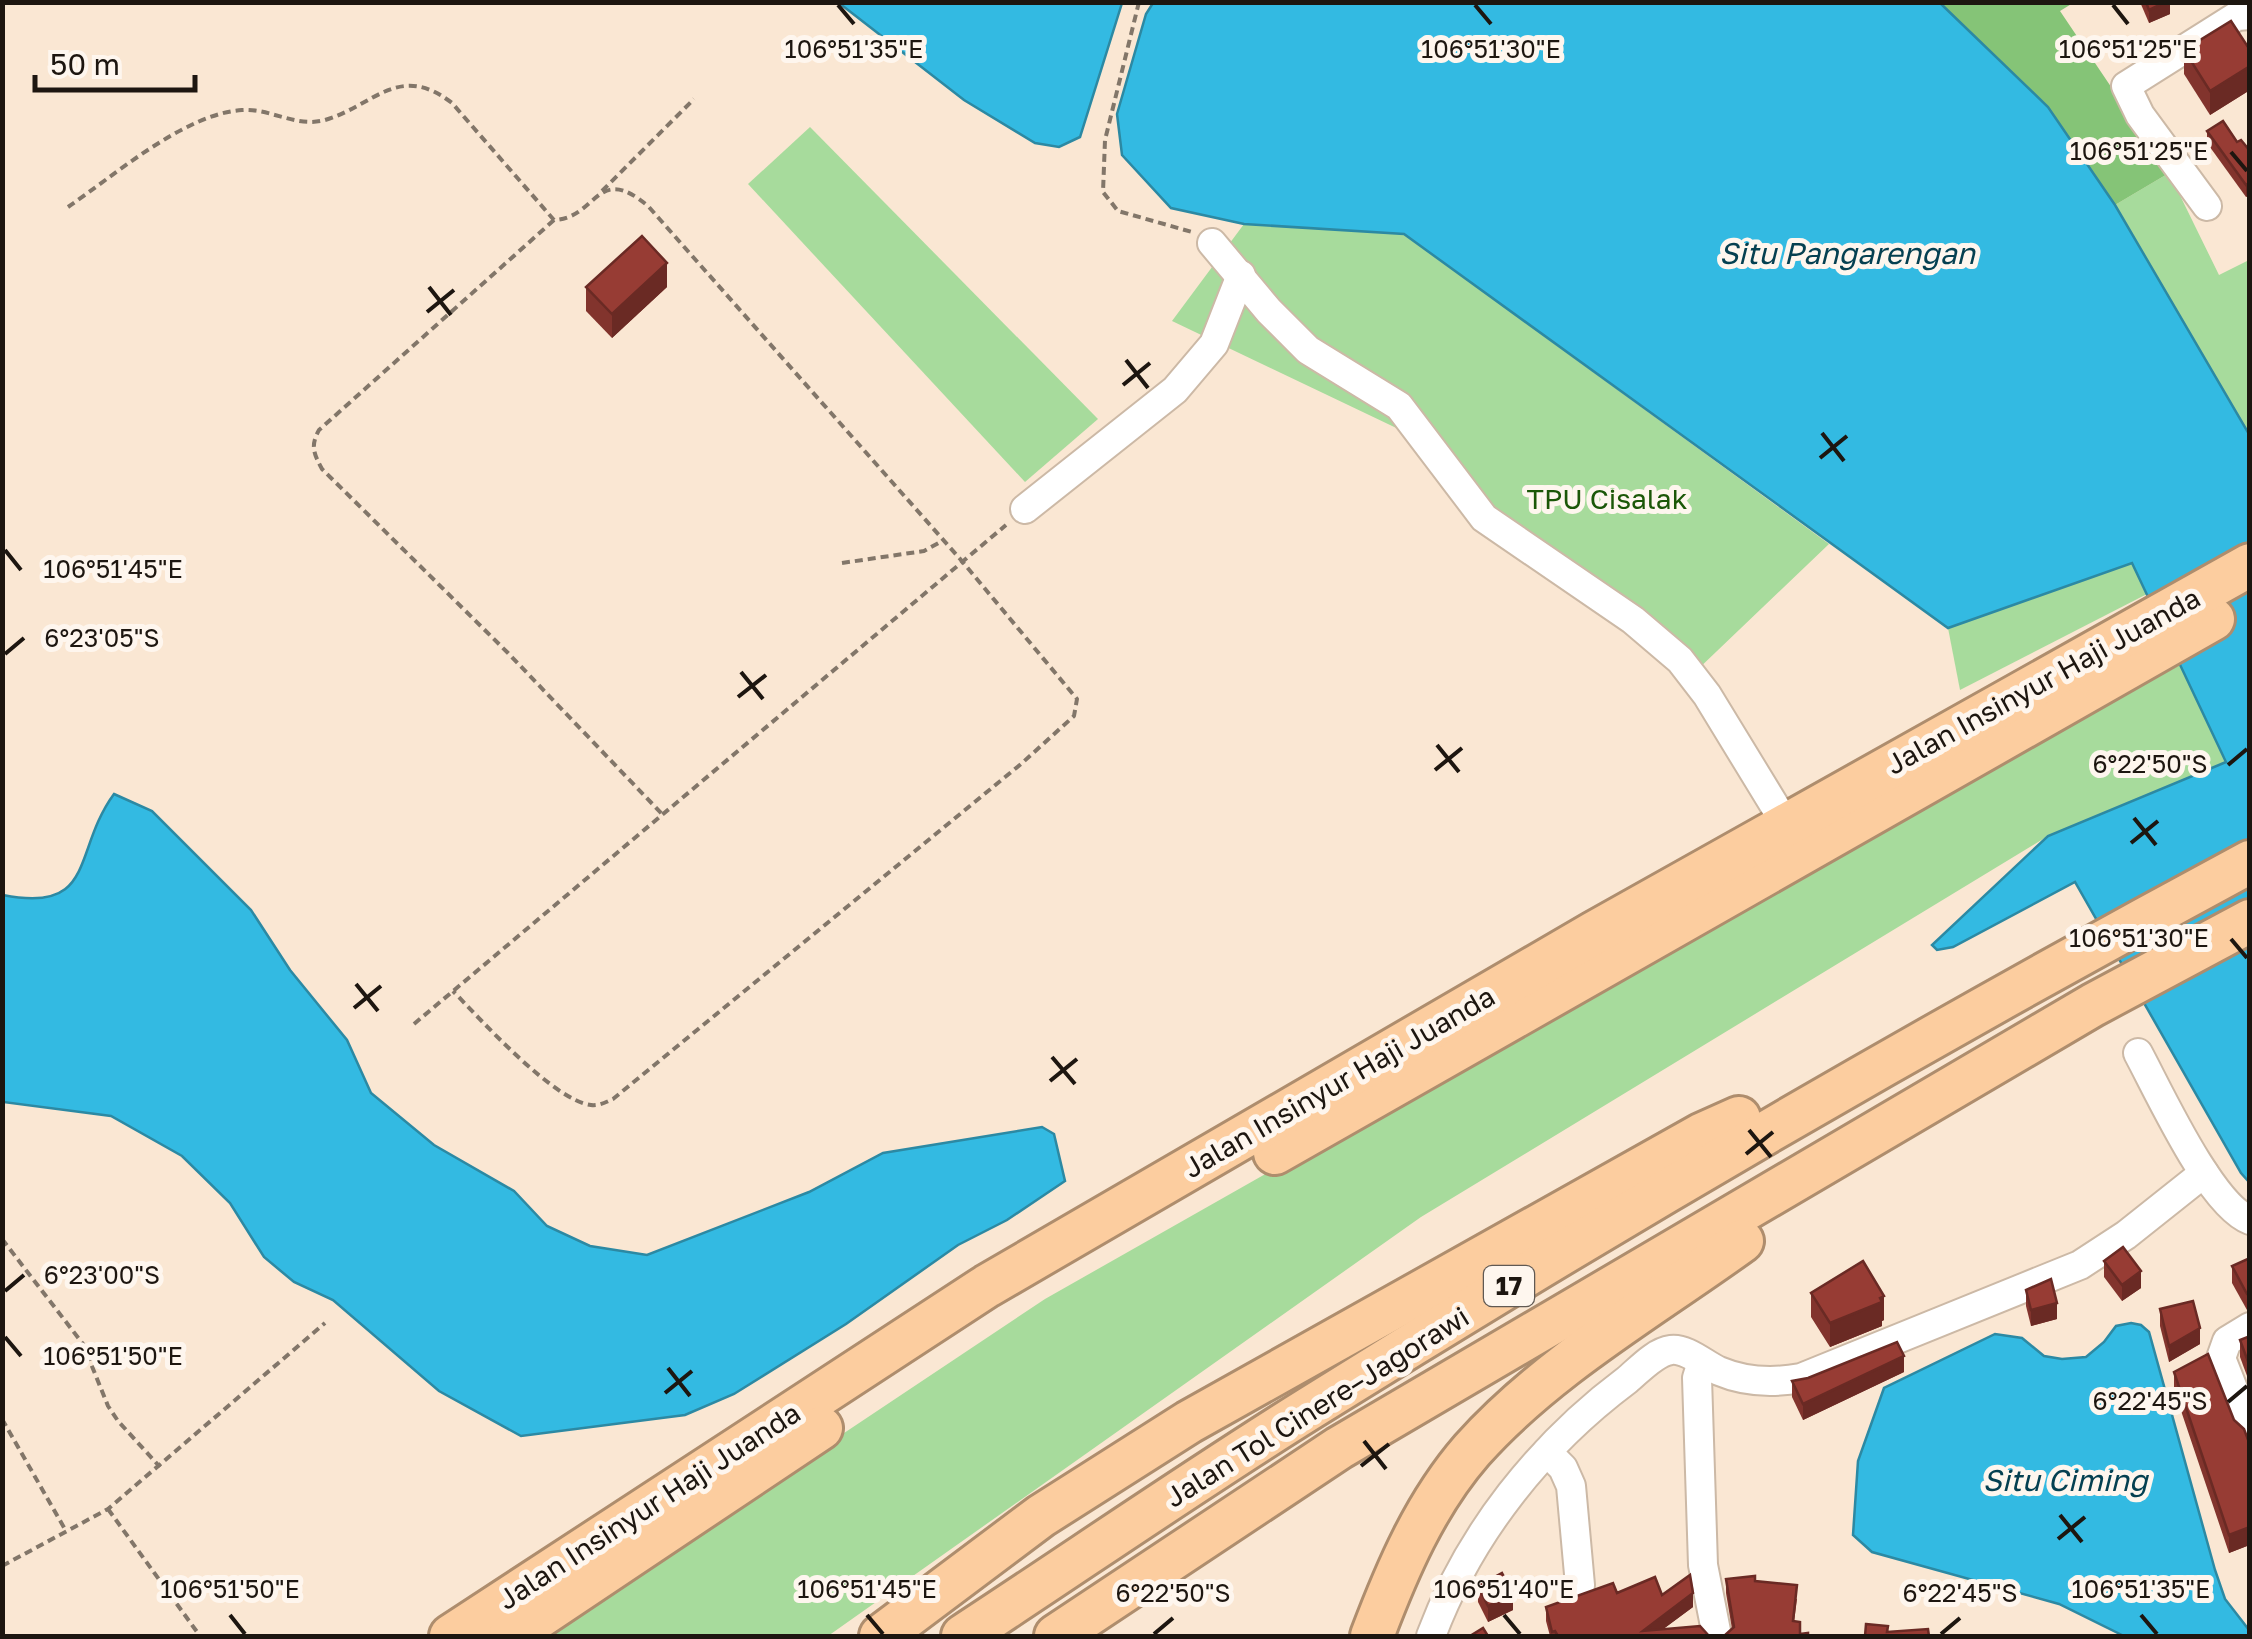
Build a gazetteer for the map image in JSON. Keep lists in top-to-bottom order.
{
  "streets": {
    "highway": ["Jalan Insinyur Haji Juanda", "17", "Jalan Tol Cinere–Jagorawi"]
  },
  "water": ["Situ Pangarengan", "Situ Ciming"],
  "parks": ["TPU Cisalak"],
  "scale_bar": "50 m",
  "coordinates": [
    "106°51'30\"E",
    "106°51'25\"E",
    "106°51'35\"E",
    "106°51'45\"E",
    "6°23'05\"S",
    "6°22'50\"S",
    "6°23'00\"S",
    "106°51'50\"E",
    "6°22'45\"S",
    "106°51'40\"E"
  ]
}
